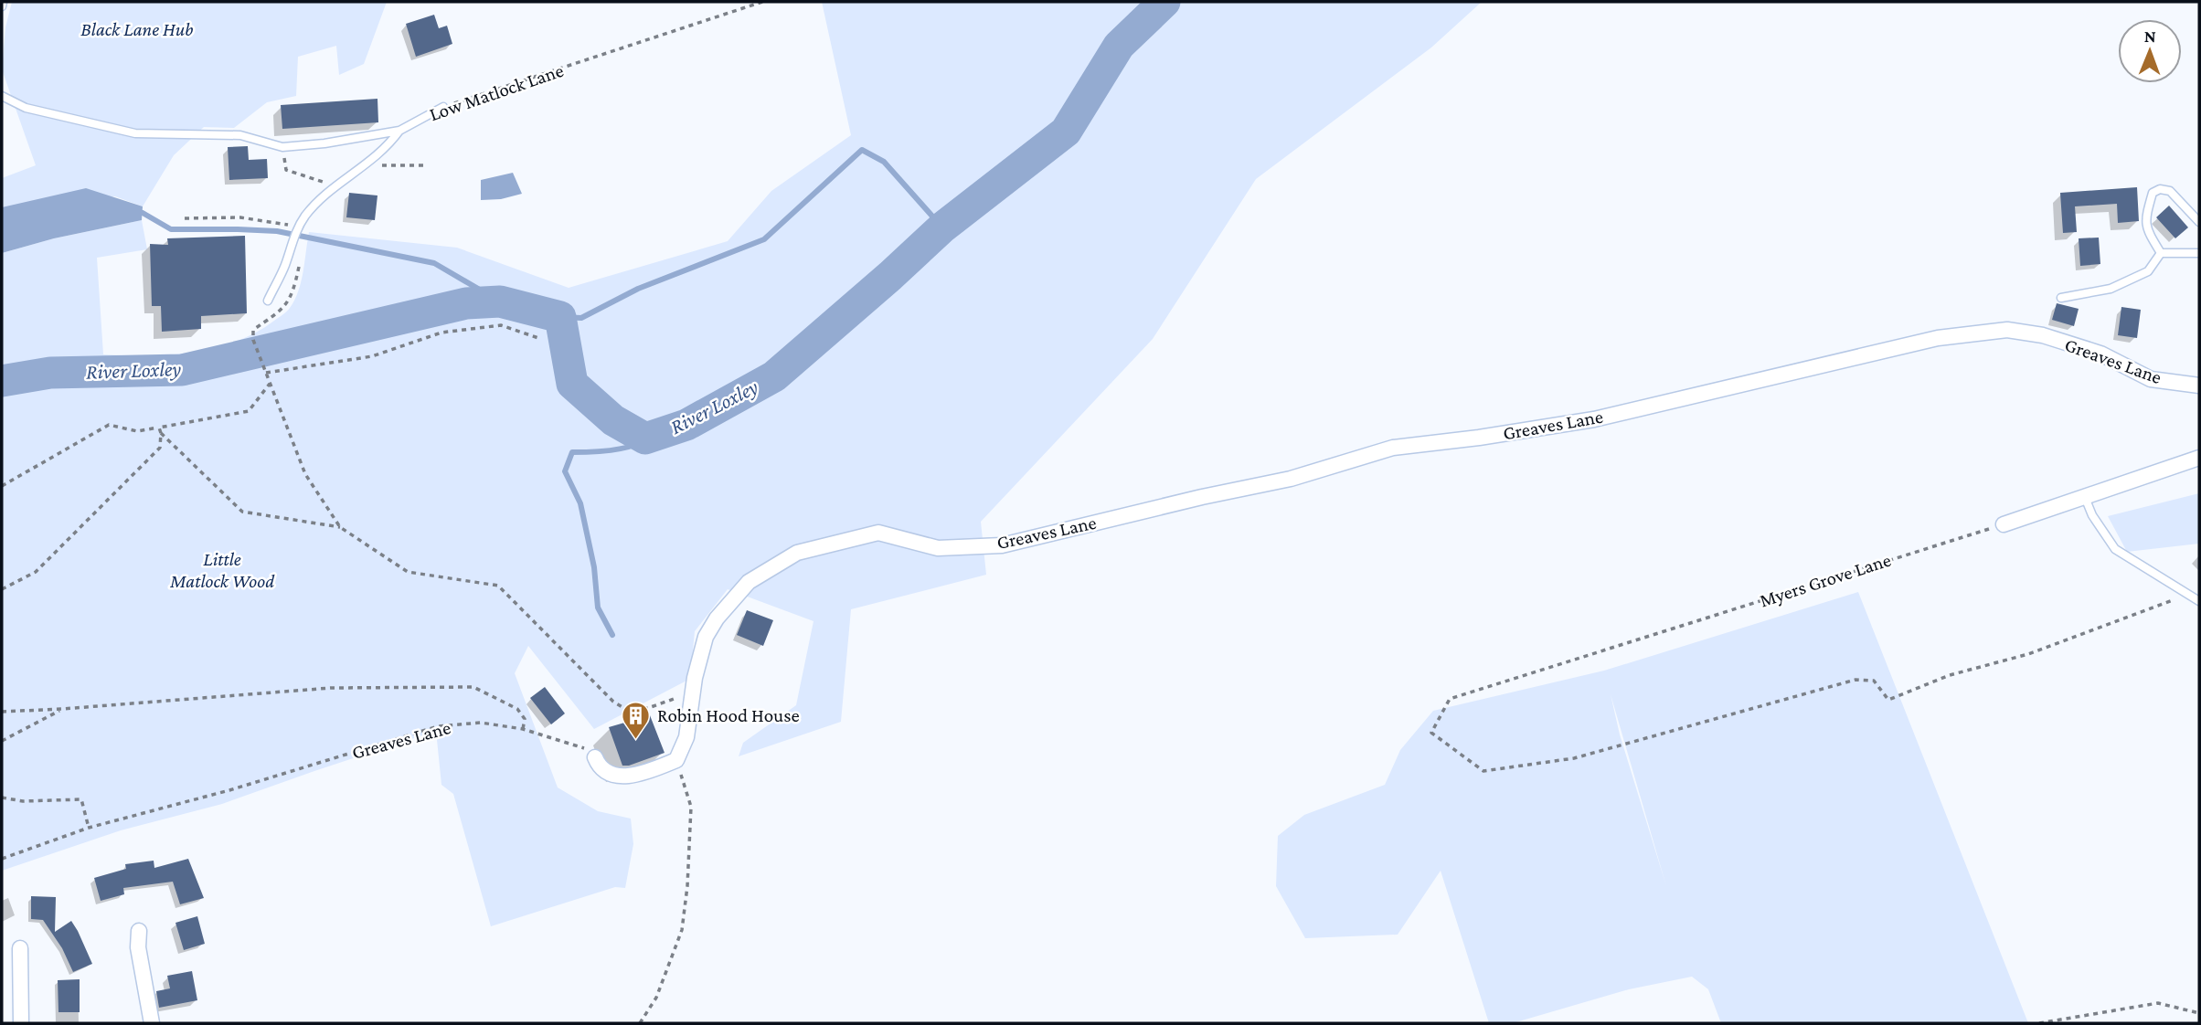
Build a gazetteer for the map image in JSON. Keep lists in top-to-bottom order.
{
  "streets": {
    "street": ["Greaves Lane"],
    "lane": ["Low Matlock Lane"],
    "path": ["Myers Grove Lane"]
  },
  "water": ["River Loxley"],
  "parks": ["Black Lane Hub", "Little Matlock Wood"],
  "places": {
    "building": ["Robin Hood House"]
  },
  "north": "top"
}
